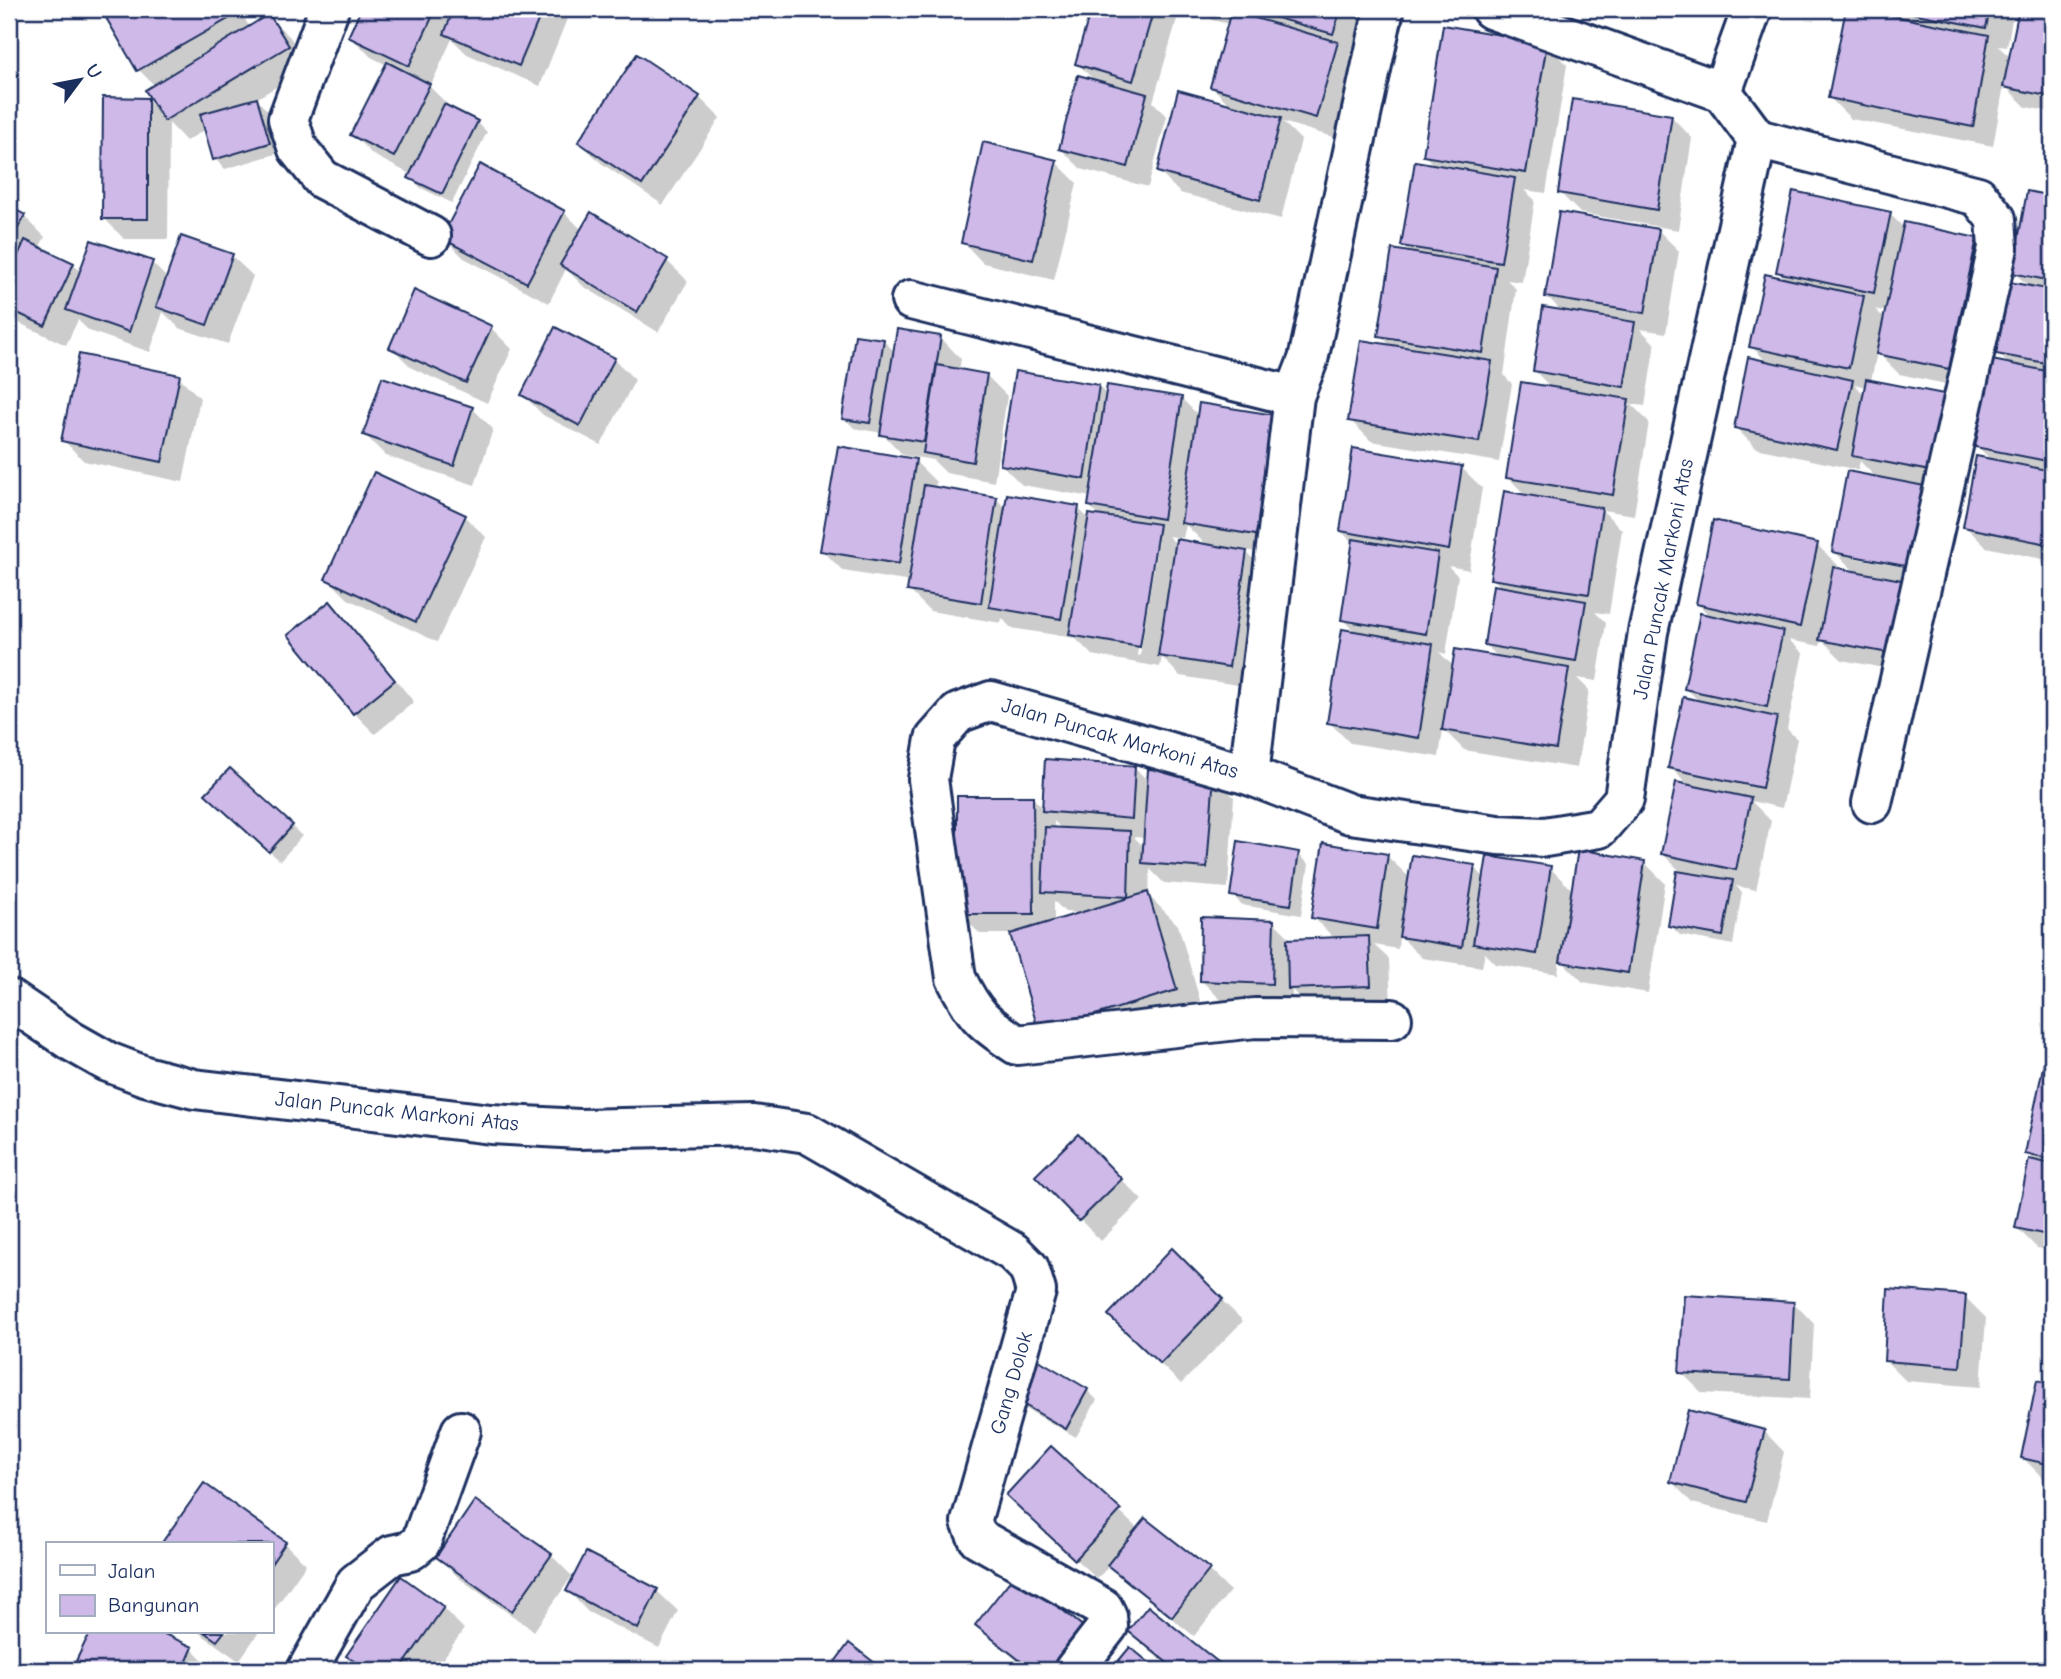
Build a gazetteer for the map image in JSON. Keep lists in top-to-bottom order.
{
  "streets": {
    "street": ["Jalan Puncak Markoni Atas", "Gang Dolok"]
  },
  "crossings": [
    ["Jalan Puncak Markoni Atas", "Gang Dolok"]
  ],
  "legend": ["Jalan", "Bangunan"],
  "north": "top right"
}
